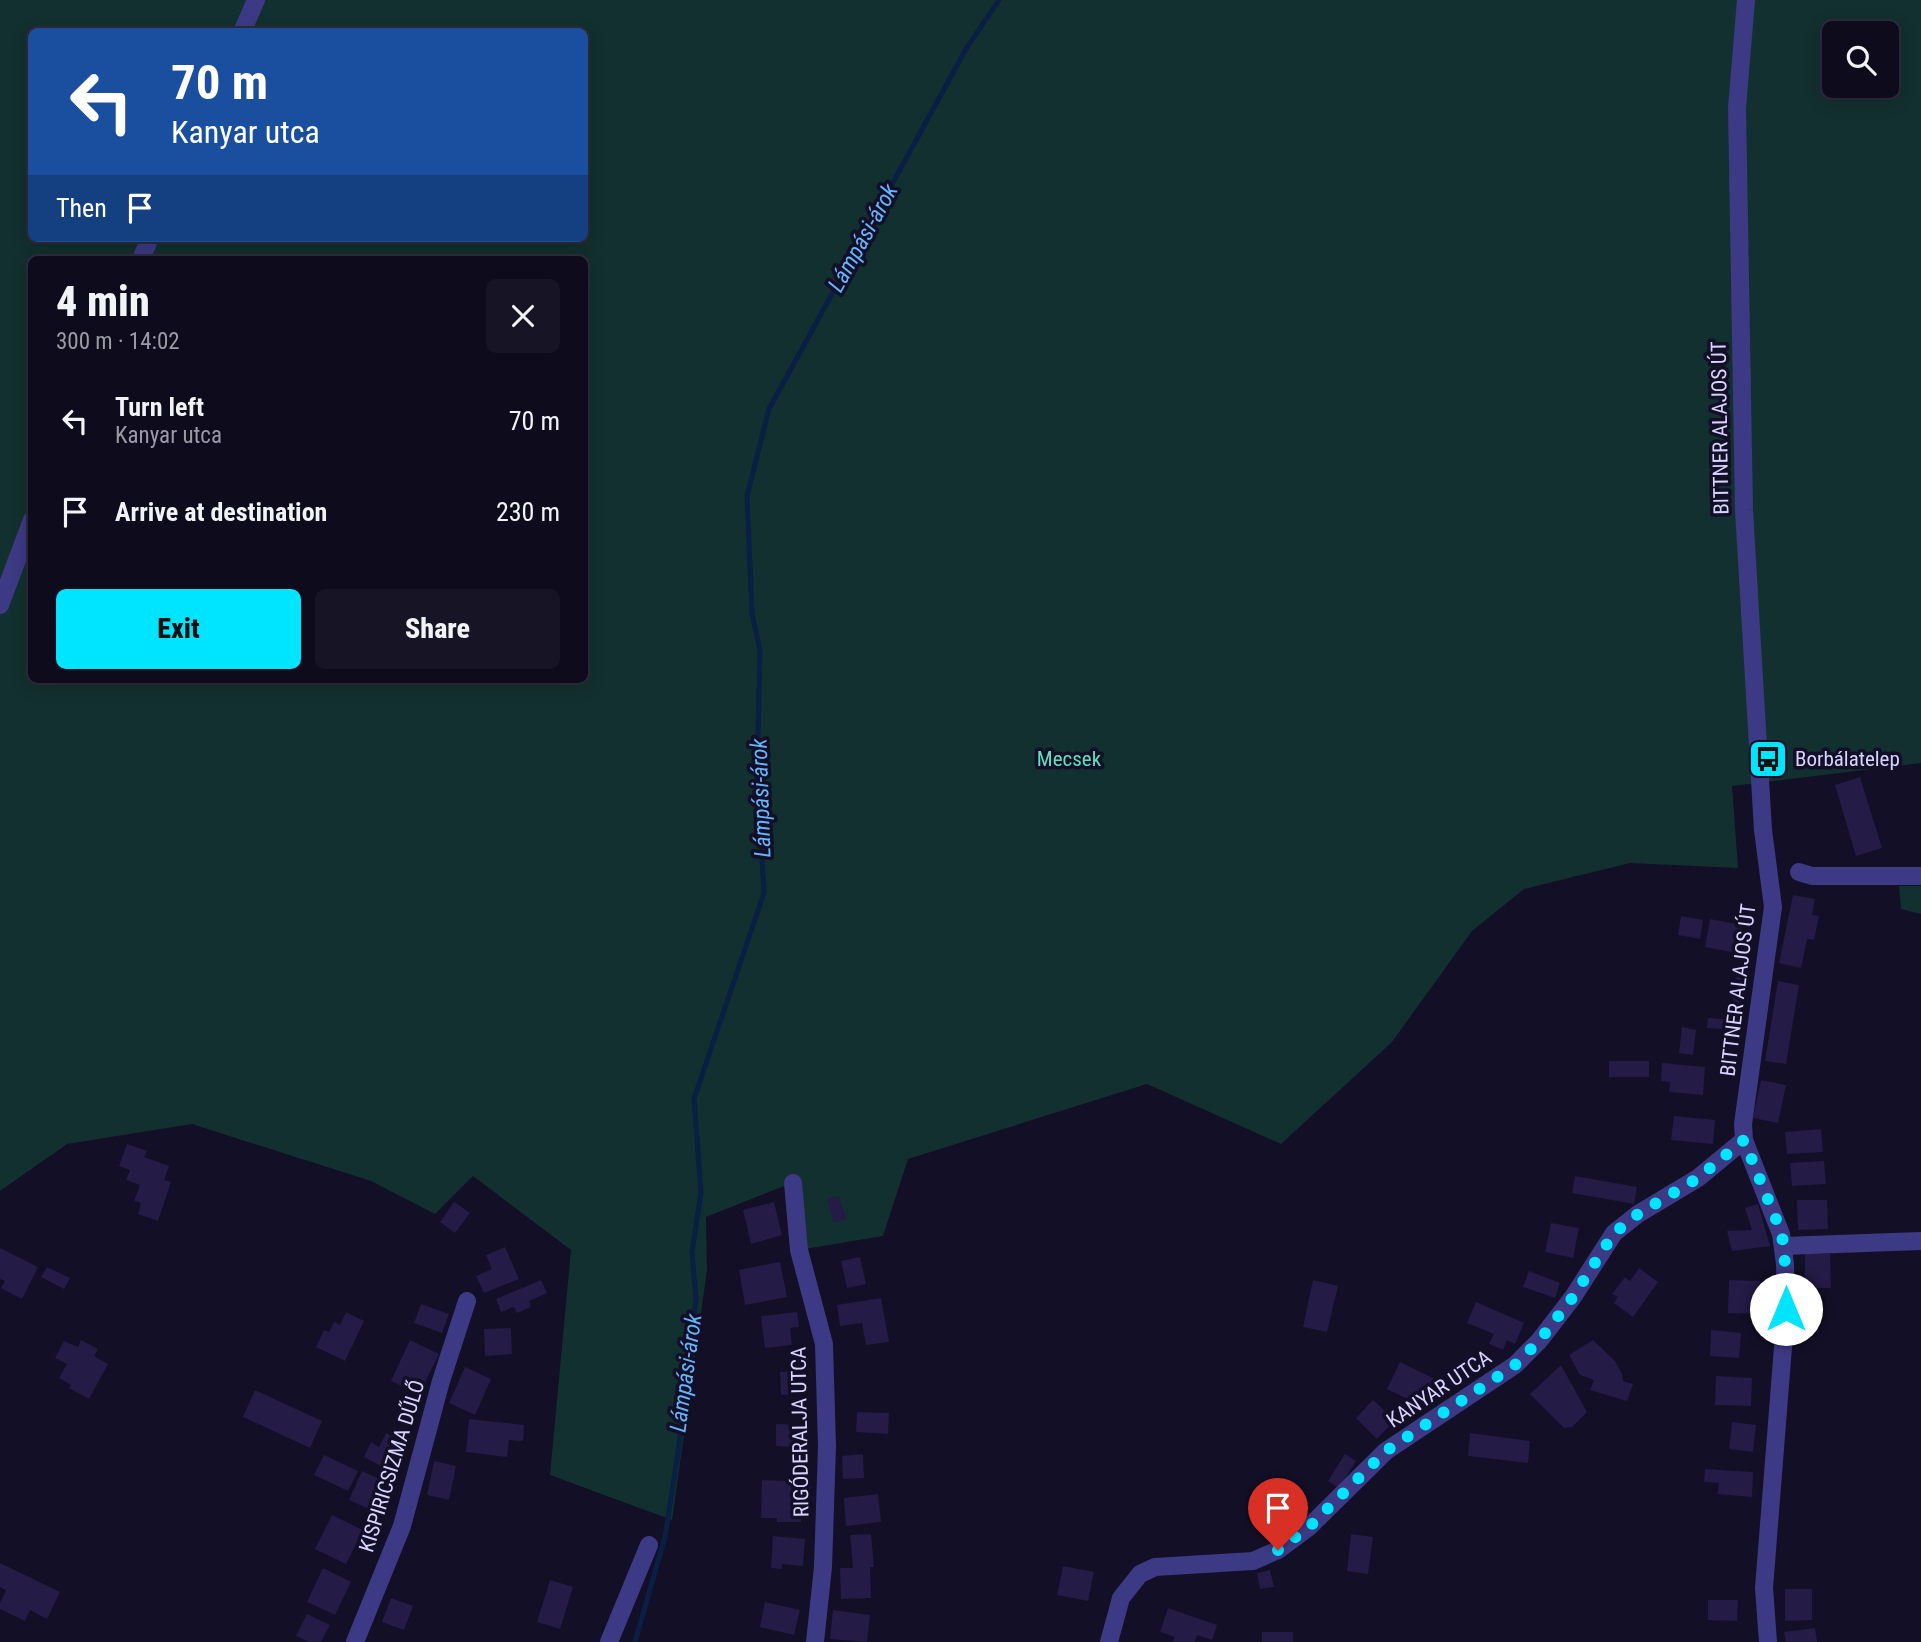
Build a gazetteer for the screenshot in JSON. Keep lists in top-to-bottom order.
{
  "streets": {
    "street": [
      "BITTNER ALAJOS ÚT",
      "KANYAR UTCA",
      "RIGÓDERALJA UTCA",
      "KISPIRICSIZMA DŰLŐ"
    ]
  },
  "crossings": [
    ["BITTNER ALAJOS ÚT", "KANYAR UTCA"]
  ],
  "water": ["Lámpási-árok"],
  "parks": ["Mecsek"],
  "places": {
    "bus stop": ["Borbálatelep"]
  },
  "page": {
    "turn": ["70 m", "Kanyar utca"],
    "then": "Then",
    "heading": ["4 min", "300 m · 14:02"],
    "list": [
      {
        "name": "Turn left",
        "note": "Kanyar utca",
        "value": "70 m"
      },
      {
        "name": "Arrive at destination",
        "value": "230 m"
      }
    ],
    "buttons": ["Exit", "Share"]
  }
}
